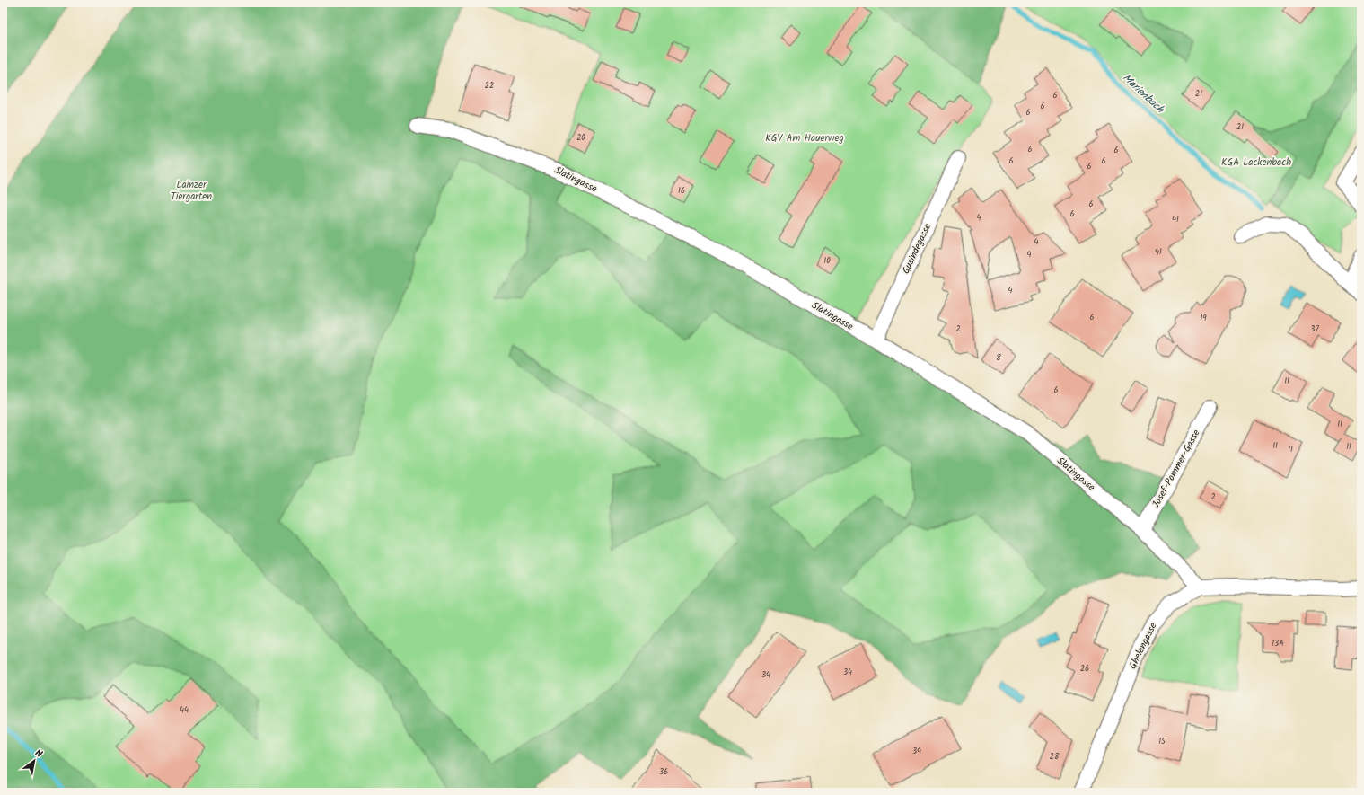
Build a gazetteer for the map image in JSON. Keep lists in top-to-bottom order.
{
  "streets": {
    "street": [
      "Slatingasse",
      "Gusindegasse",
      "Josef-Pommer-Gasse",
      "Ghelengasse"
    ]
  },
  "crossings": [
    ["Slatingasse", "Gusindegasse"],
    ["Slatingasse", "Josef-Pommer-Gasse"],
    ["Slatingasse", "Ghelengasse"]
  ],
  "water": ["Marienbach"],
  "parks": ["KGV Am Hauerweg", "KGA Lackenbach", "Lainzer Tiergarten"],
  "house_numbers": [
    "22",
    "21",
    "6",
    "6",
    "6",
    "21",
    "20",
    "6",
    "6",
    "6",
    "6",
    "6",
    "16",
    "6",
    "6",
    "4",
    "41",
    "4",
    "41",
    "4",
    "10",
    "4",
    "6",
    "19",
    "2",
    "37",
    "8",
    "11",
    "6",
    "11",
    "11",
    "11",
    "11",
    "2",
    "13A",
    "26",
    "34",
    "34",
    "44",
    "15",
    "34",
    "28",
    "36"
  ],
  "north": "top right"
}
